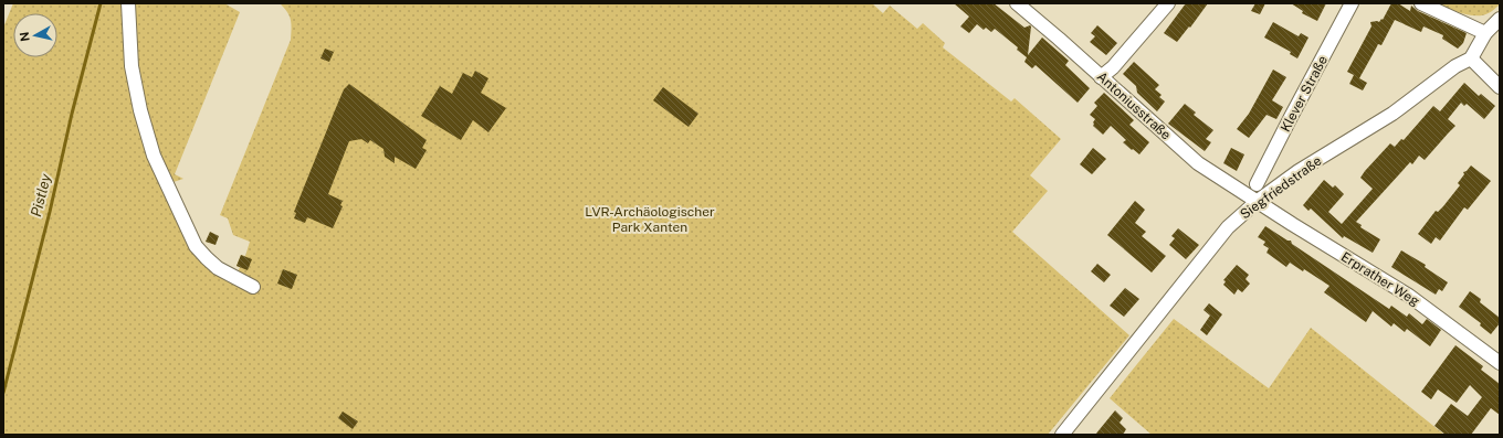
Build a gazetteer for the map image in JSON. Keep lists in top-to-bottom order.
{
  "streets": {
    "street": [
      "Klever Straße",
      "Antoniusstraße",
      "Siegfriedstraße",
      "Erprather Weg"
    ]
  },
  "crossings": [
    ["Antoniusstraße", "Siegfriedstraße"],
    ["Antoniusstraße", "Erprather Weg"],
    ["Siegfriedstraße", "Erprather Weg"]
  ],
  "water": ["Pistley"],
  "parks": ["LVR-Archäologischer Park Xanten"],
  "north": "left"
}
